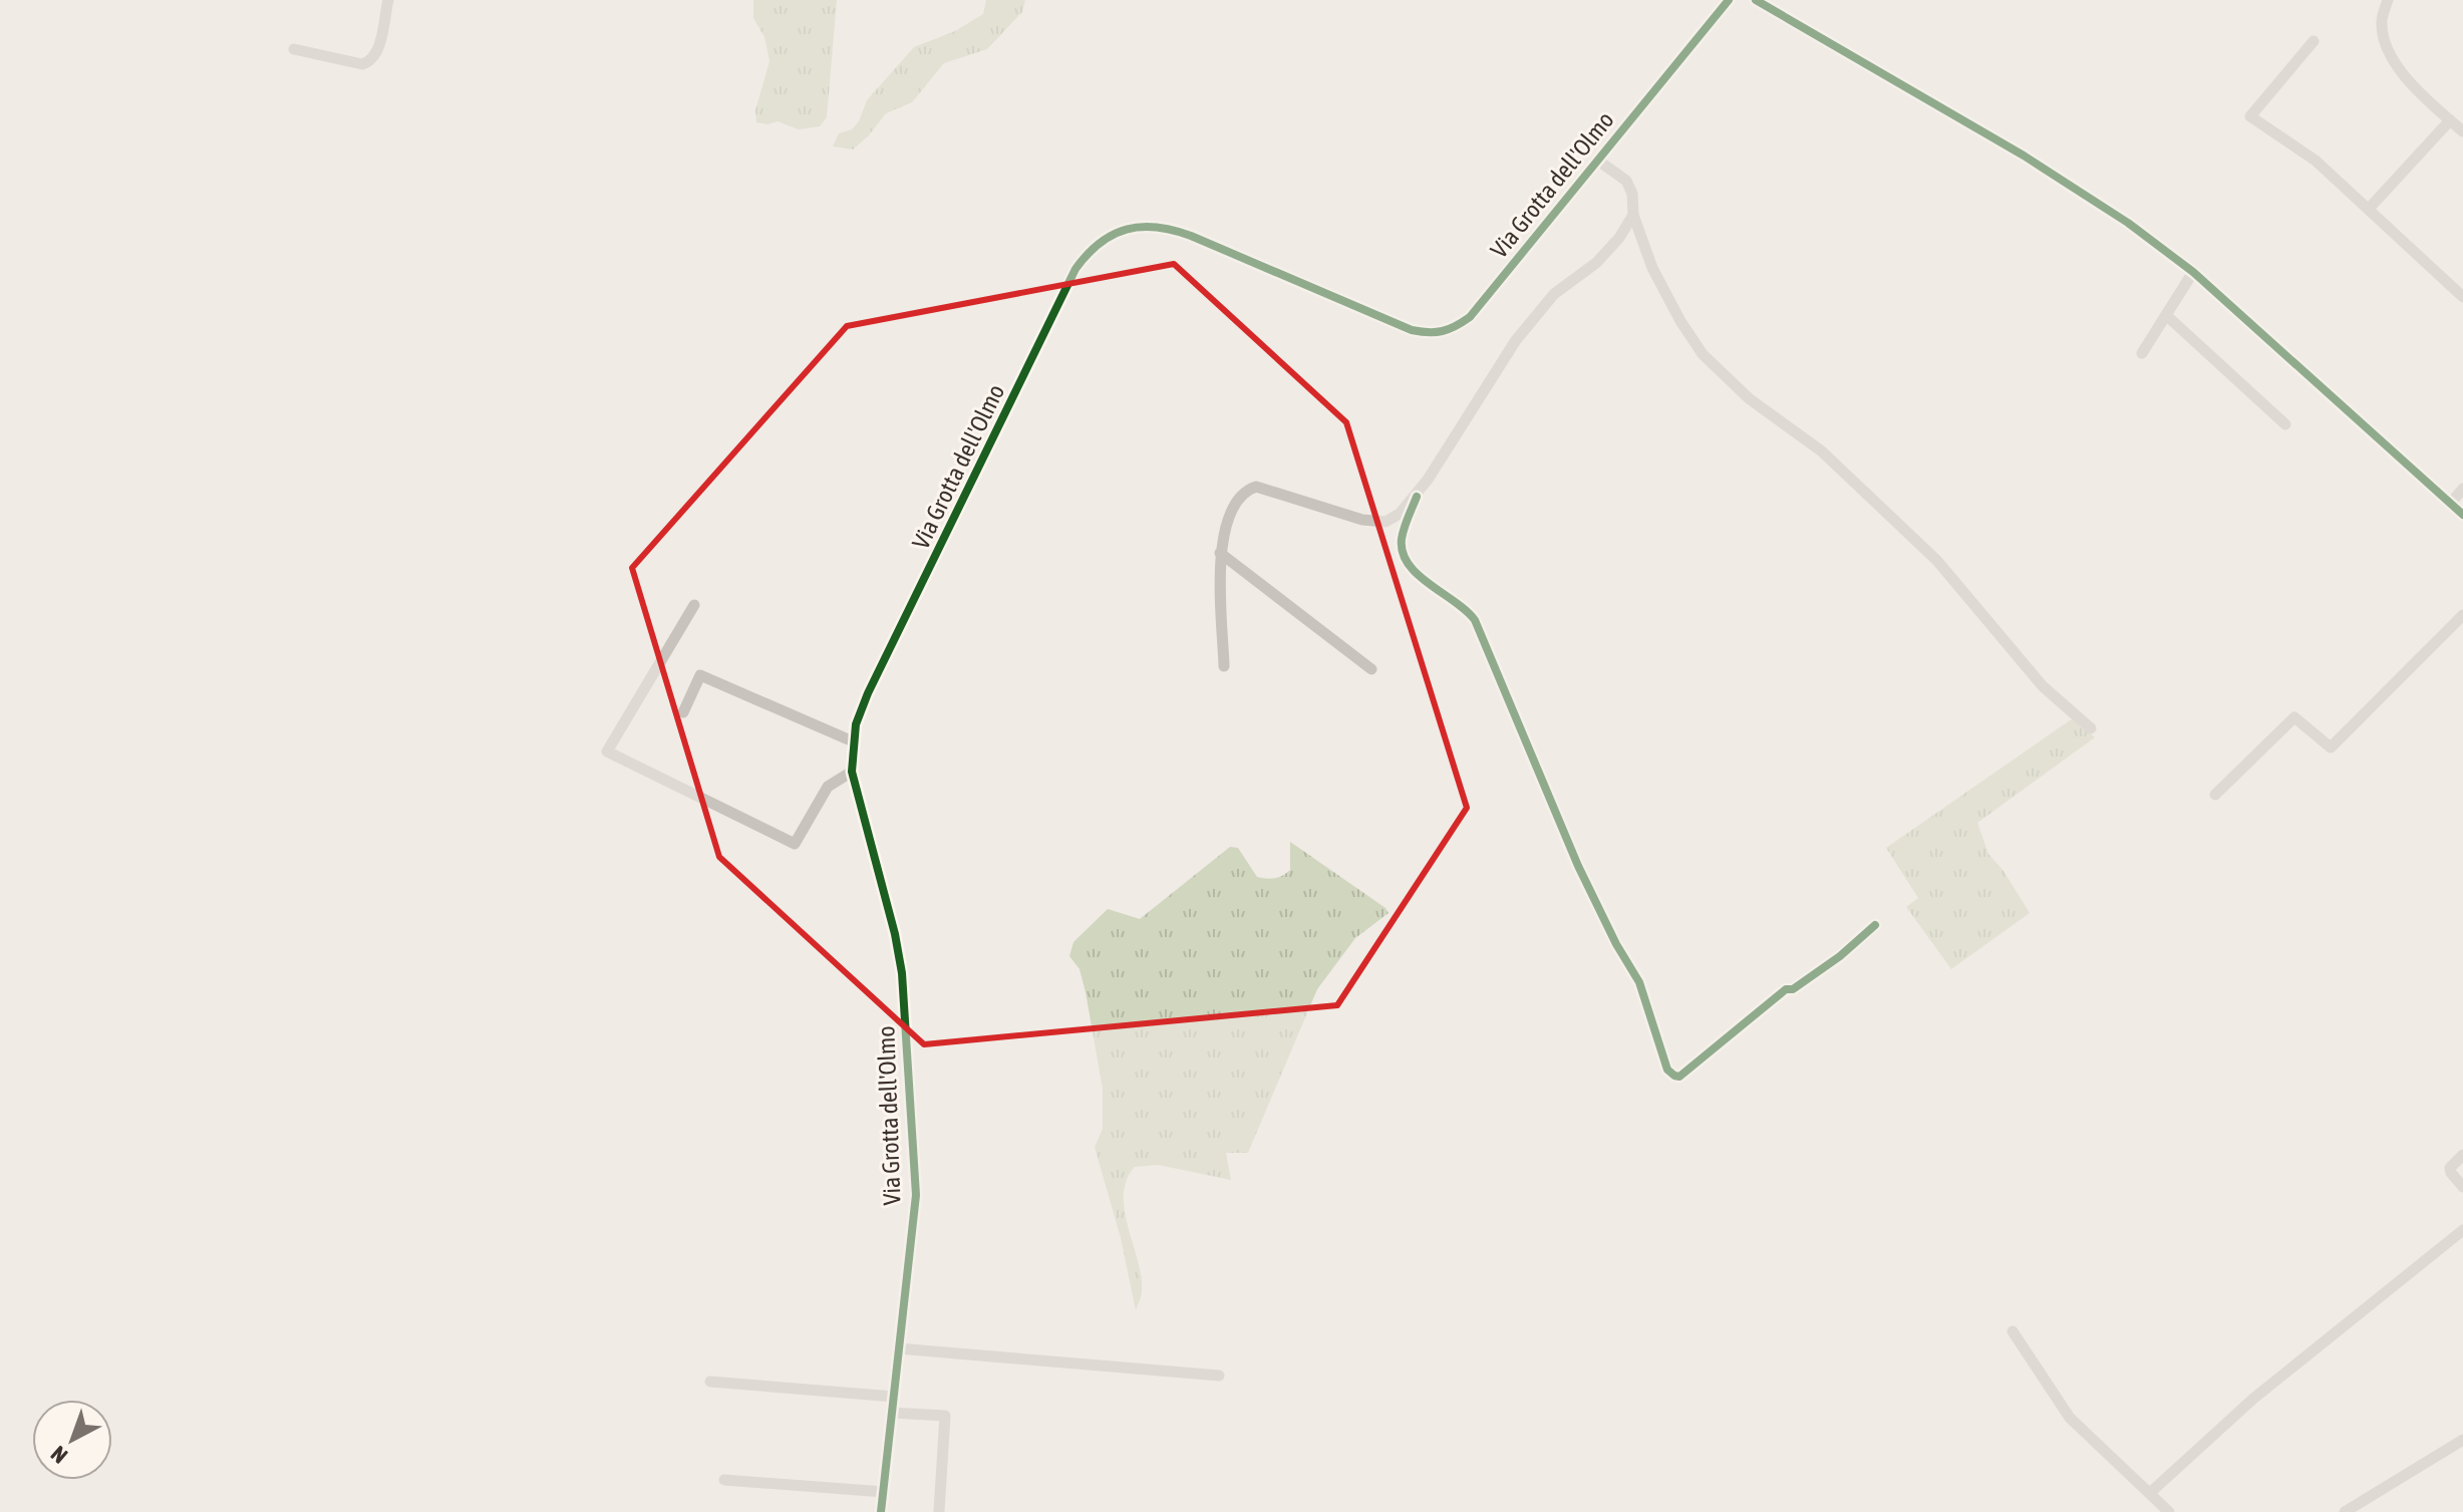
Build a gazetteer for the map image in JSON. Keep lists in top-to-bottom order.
{
  "streets": {
    "street": ["Via Grotta dell'Olmo"]
  },
  "north": "bottom left"
}
